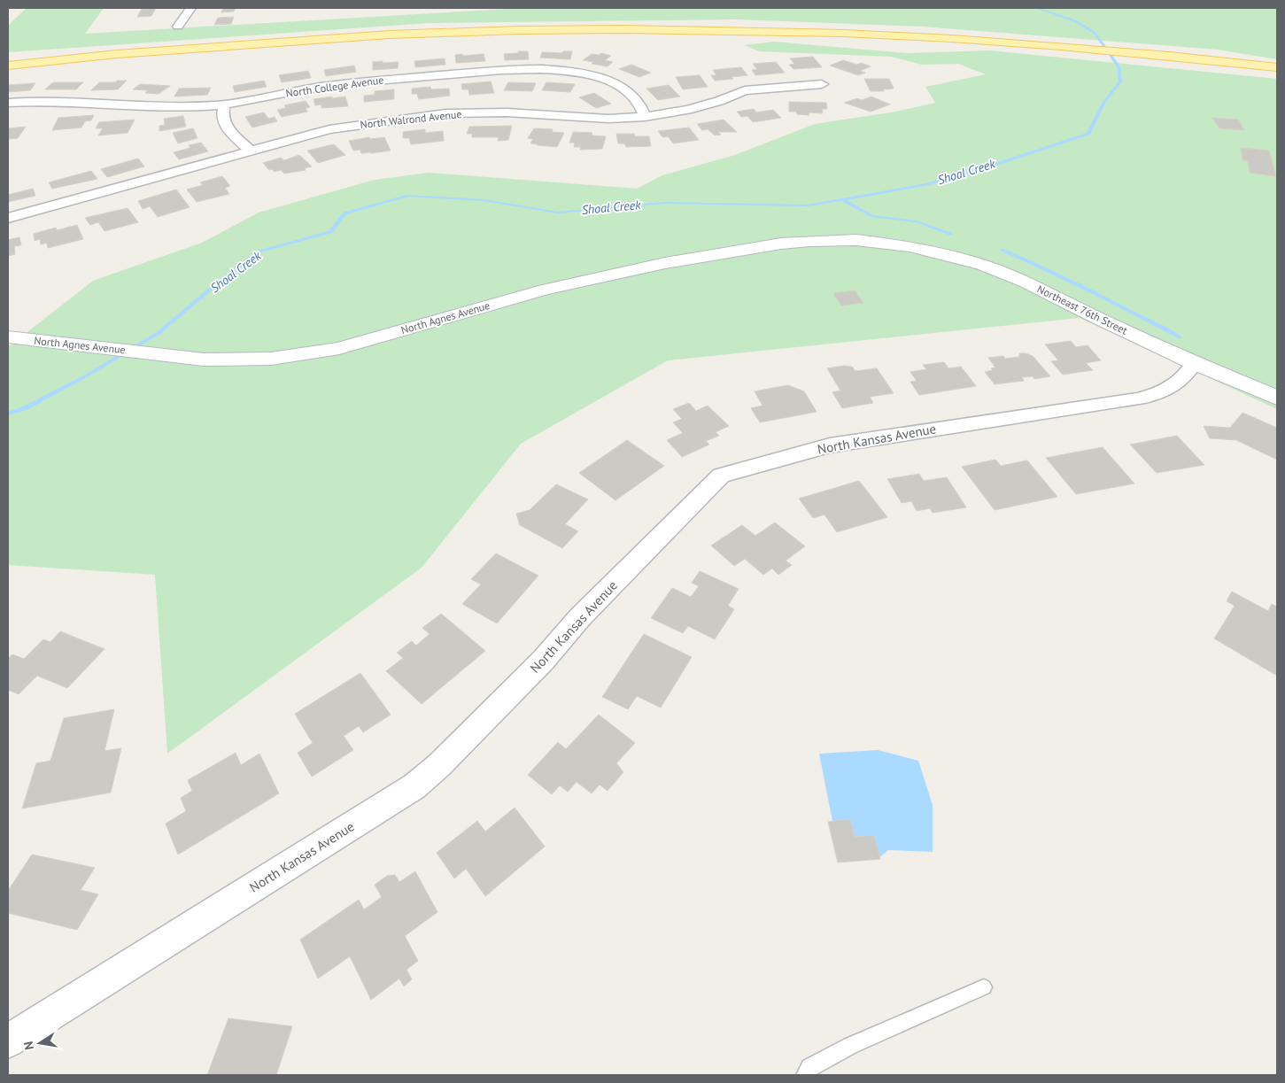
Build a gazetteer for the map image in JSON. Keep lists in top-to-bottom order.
{
  "streets": {
    "street": [
      "North College Avenue",
      "North Walrond Avenue",
      "Northeast 76th Street",
      "North Agnes Avenue",
      "North Kansas Avenue"
    ]
  },
  "crossings": [
    ["North College Avenue", "North Walrond Avenue"],
    ["Northeast 76th Street", "North Agnes Avenue"],
    ["Northeast 76th Street", "North Kansas Avenue"]
  ],
  "water": ["Shoal Creek"],
  "north": "left"
}
